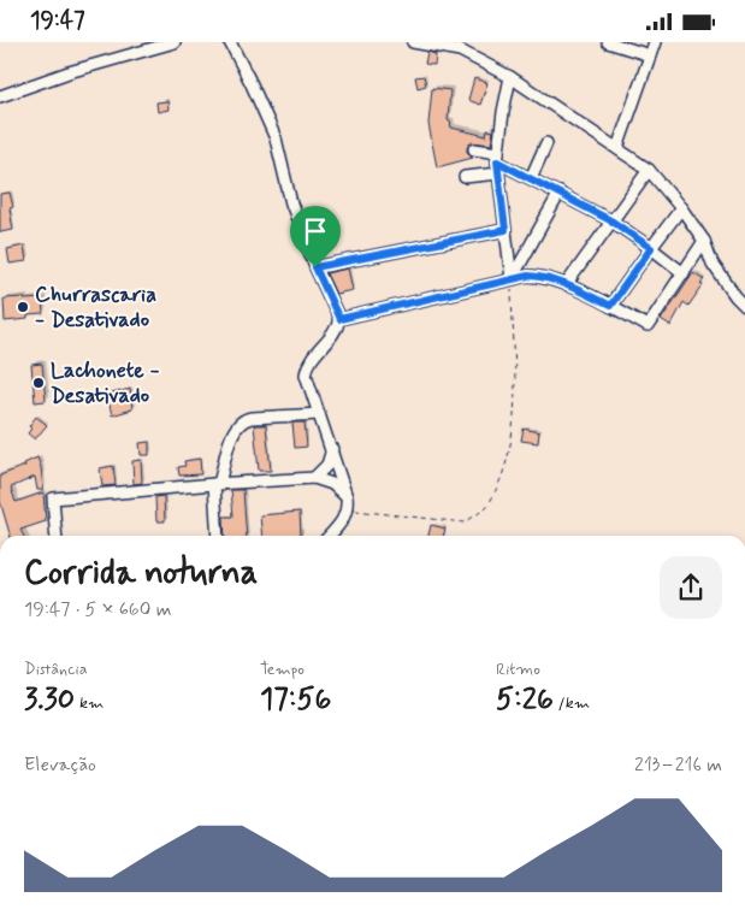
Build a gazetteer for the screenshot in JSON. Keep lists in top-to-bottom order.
{
  "places": ["Churrascaria - Desativado", "Lachonete - Desativado"],
  "page": {
    "status": "19:47",
    "heading": ["Corrida noturna", "19:47 · 5 × 660 m"],
    "stats": [
      ["Distância", "3.30 km"],
      ["Tempo", "17:56"],
      ["Ritmo", "5:26 /km"]
    ],
    "chart": ["Elevação", "213–216 m"]
  }
}
